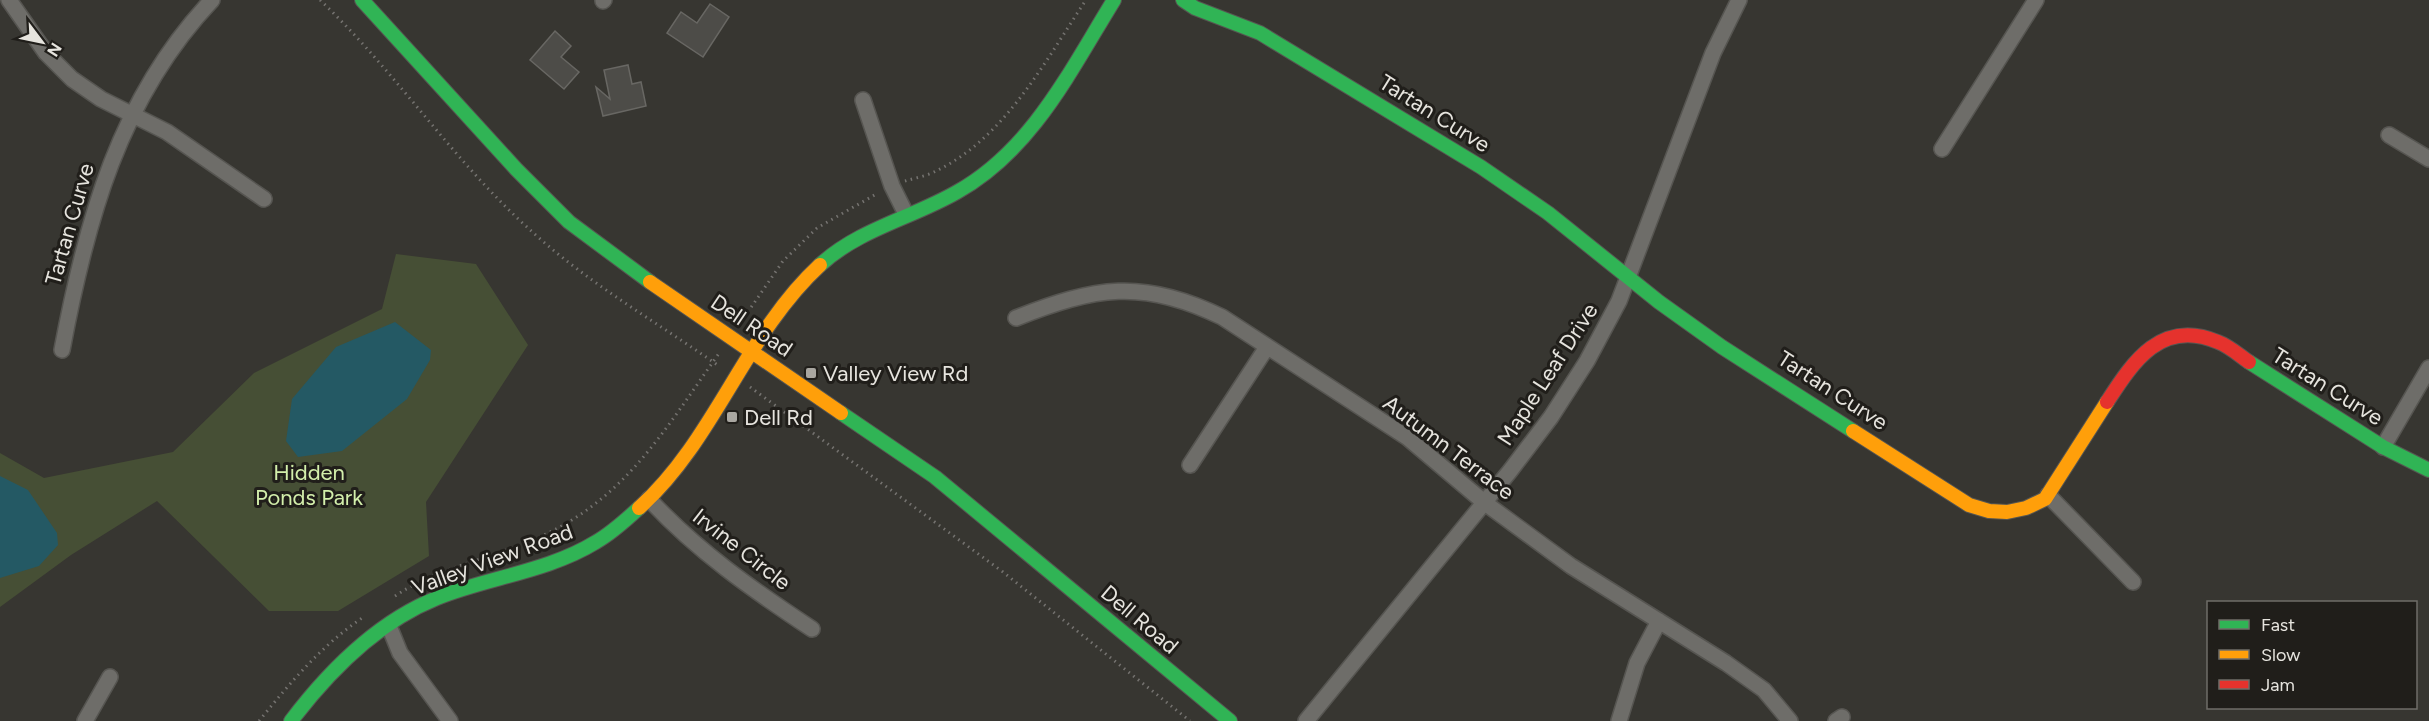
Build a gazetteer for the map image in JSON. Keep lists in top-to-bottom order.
{
  "streets": {
    "street": [
      "Tartan Curve",
      "Dell Road",
      "Maple Leaf Drive",
      "Autumn Terrace",
      "Irvine Circle",
      "Valley View Road"
    ]
  },
  "crossings": [
    ["Tartan Curve", "Maple Leaf Drive"],
    ["Dell Road", "Valley View Road"],
    ["Maple Leaf Drive", "Autumn Terrace"],
    ["Irvine Circle", "Valley View Road"]
  ],
  "parks": ["Hidden Ponds Park"],
  "places": {
    "transit": ["Valley View Rd", "Dell Rd"]
  },
  "legend": ["Fast", "Slow", "Jam"],
  "north": "bottom right"
}
